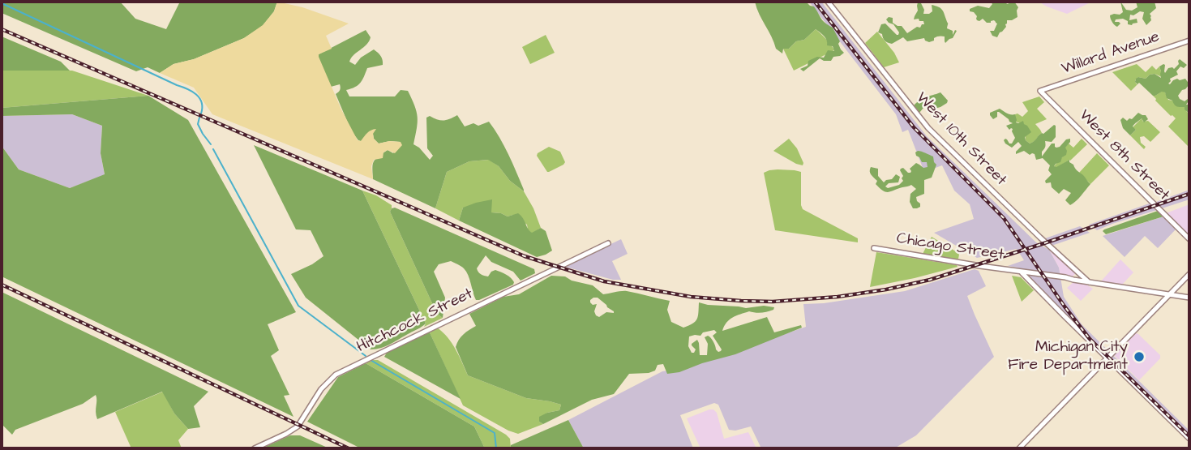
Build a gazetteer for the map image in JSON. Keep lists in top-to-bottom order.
{
  "streets": {
    "street": [
      "Willard Avenue",
      "West 10th Street",
      "West 8th Street",
      "Chicago Street",
      "Hitchcock Street"
    ]
  },
  "crossings": [
    ["Willard Avenue", "West 8th Street"],
    ["West 10th Street", "Chicago Street"]
  ],
  "places": ["Michigan City Fire Department"]
}
